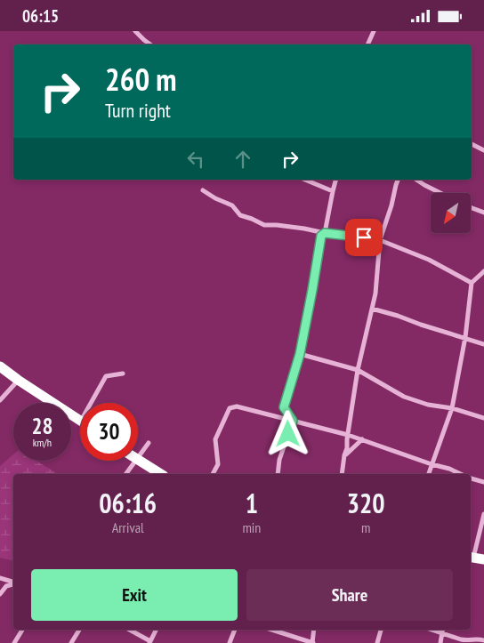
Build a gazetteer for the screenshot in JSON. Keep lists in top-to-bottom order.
{
  "north": "bottom left",
  "page": {
    "status": "06:15",
    "turn": ["260 m", "Turn right"],
    "speed": "28 km/h",
    "limit": "30",
    "eta": [
      "06:16",
      "Arrival",
      "1",
      "min",
      "320",
      "m"
    ],
    "buttons": ["Exit", "Share"]
  }
}
